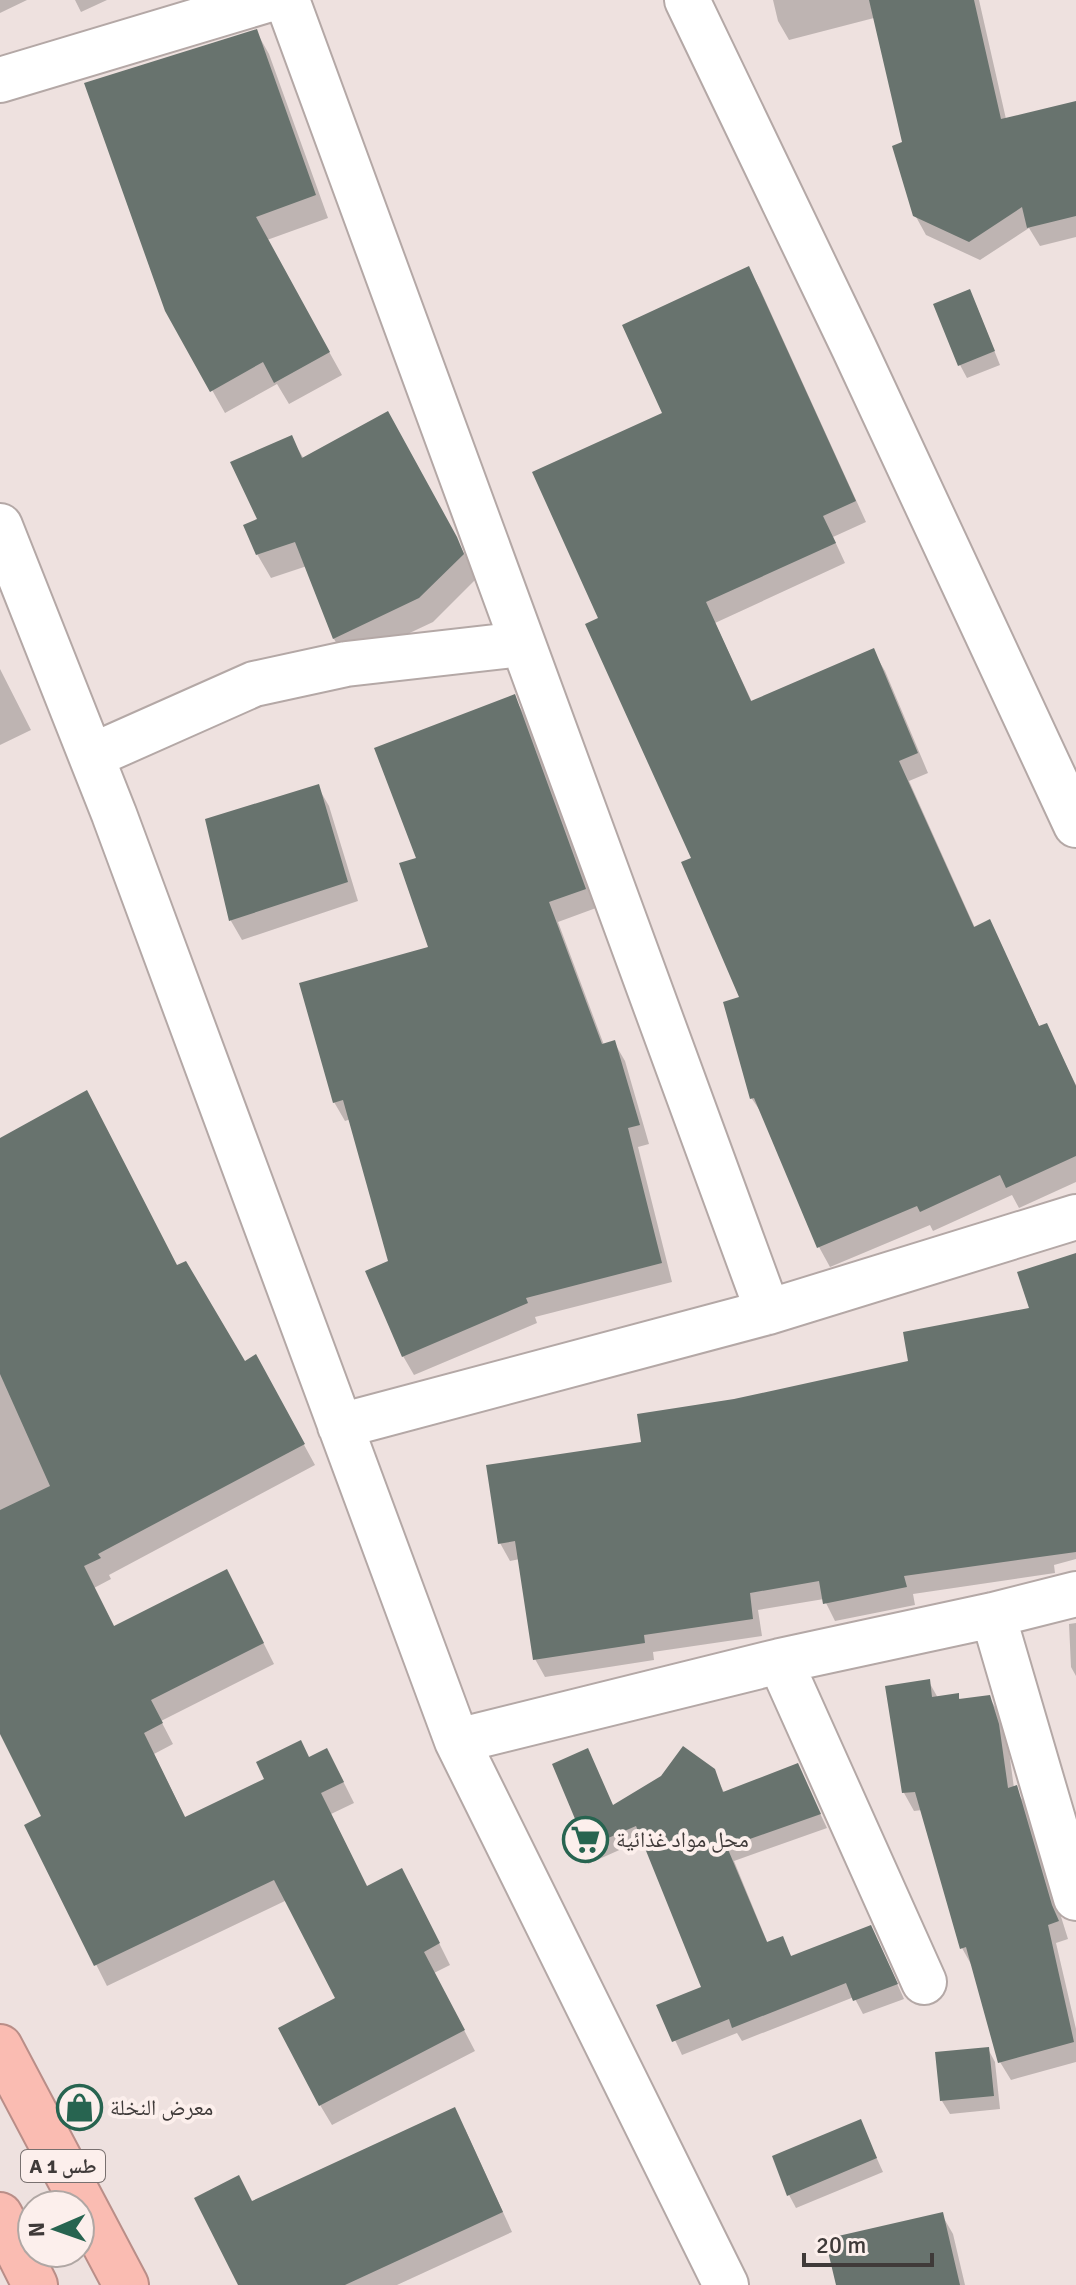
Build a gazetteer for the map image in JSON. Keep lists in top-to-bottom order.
{
  "streets": {
    "highway": ["A 1 طس"]
  },
  "places": {
    "supermarket": ["محل مواد غذائية"],
    "shop": ["معرض النخلة"]
  },
  "scale_bar": "20 m",
  "north": "left"
}
